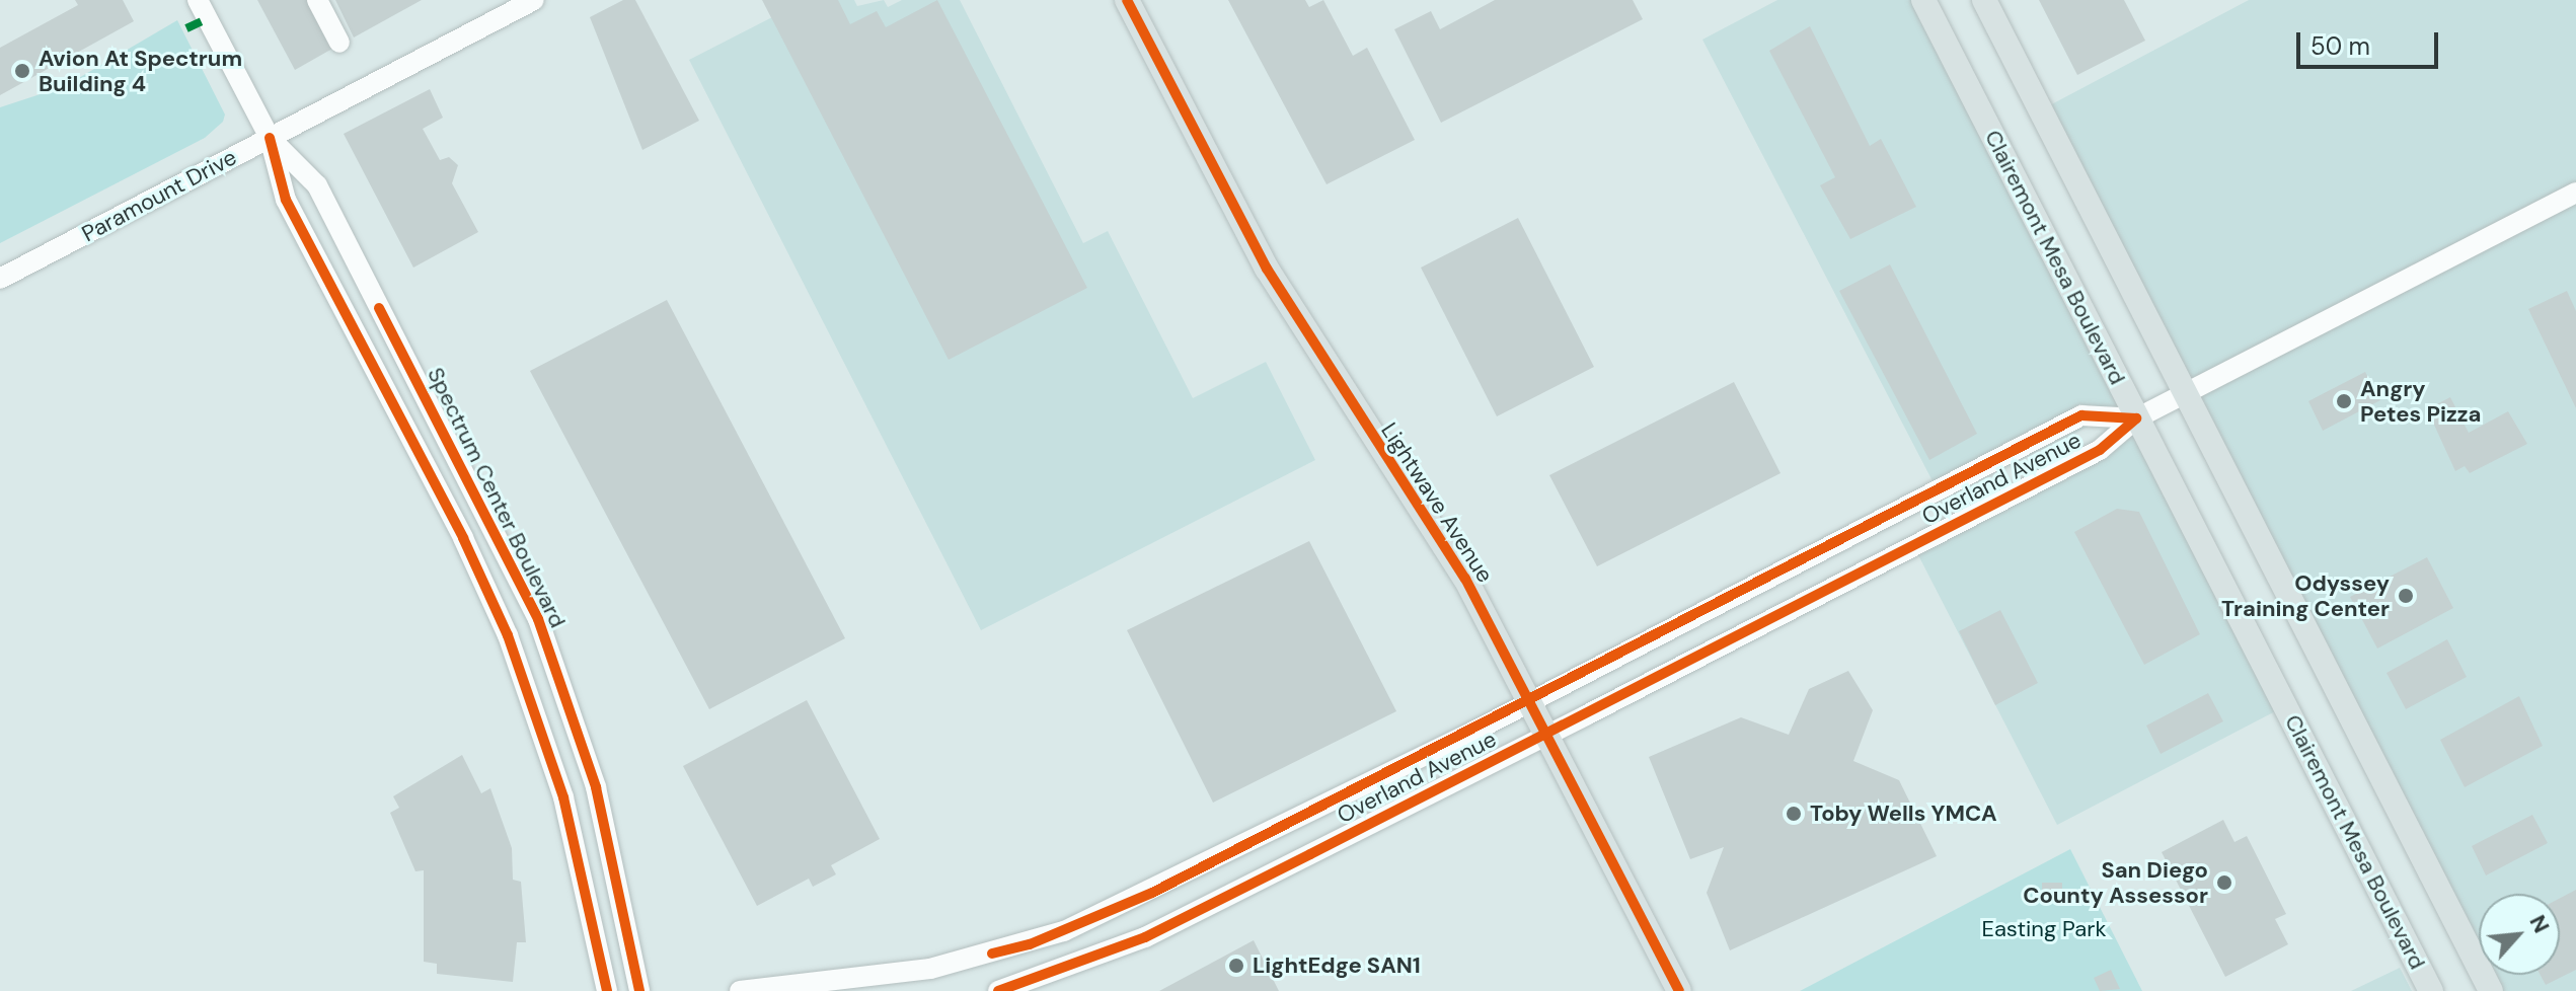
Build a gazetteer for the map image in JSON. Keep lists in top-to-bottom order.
{
  "streets": {
    "main road": ["Clairemont Mesa Boulevard", "Lightwave Avenue"],
    "street": ["Paramount Drive", "Overland Avenue", "Spectrum Center Boulevard"]
  },
  "crossings": [
    ["Paramount Drive", "Spectrum Center Boulevard"],
    ["Clairemont Mesa Boulevard", "Overland Avenue"],
    ["Overland Avenue", "Lightwave Avenue"]
  ],
  "parks": ["Easting Park"],
  "places": [
    "Avion At Spectrum Building 4",
    "Angry Petes Pizza",
    "Odyssey Training Center",
    "Toby Wells YMCA",
    "San Diego County Assessor",
    "LightEdge SAN1"
  ],
  "scale_bar": "50 m",
  "north": "top right"
}
